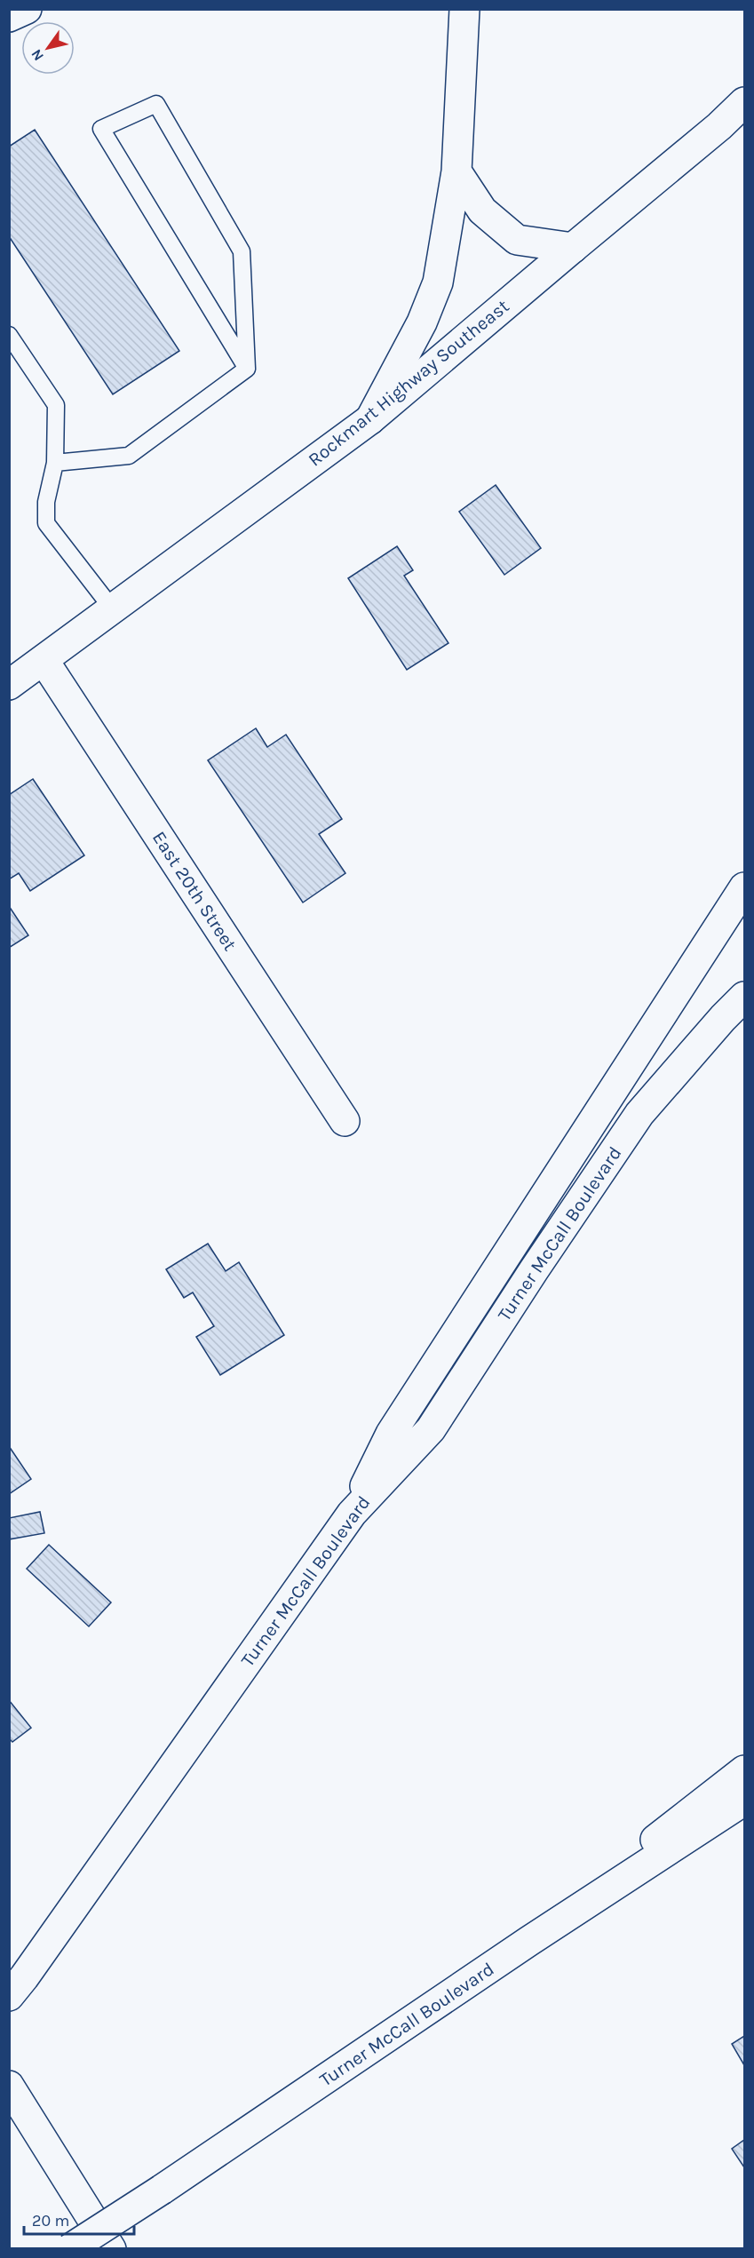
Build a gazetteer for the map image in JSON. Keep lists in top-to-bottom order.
{
  "streets": {
    "main road": ["Rockmart Highway Southeast", "East 20th Street", "Turner McCall Boulevard"]
  },
  "crossings": [
    ["Rockmart Highway Southeast", "East 20th Street"]
  ],
  "scale_bar": "20 m",
  "north": "bottom left"
}
